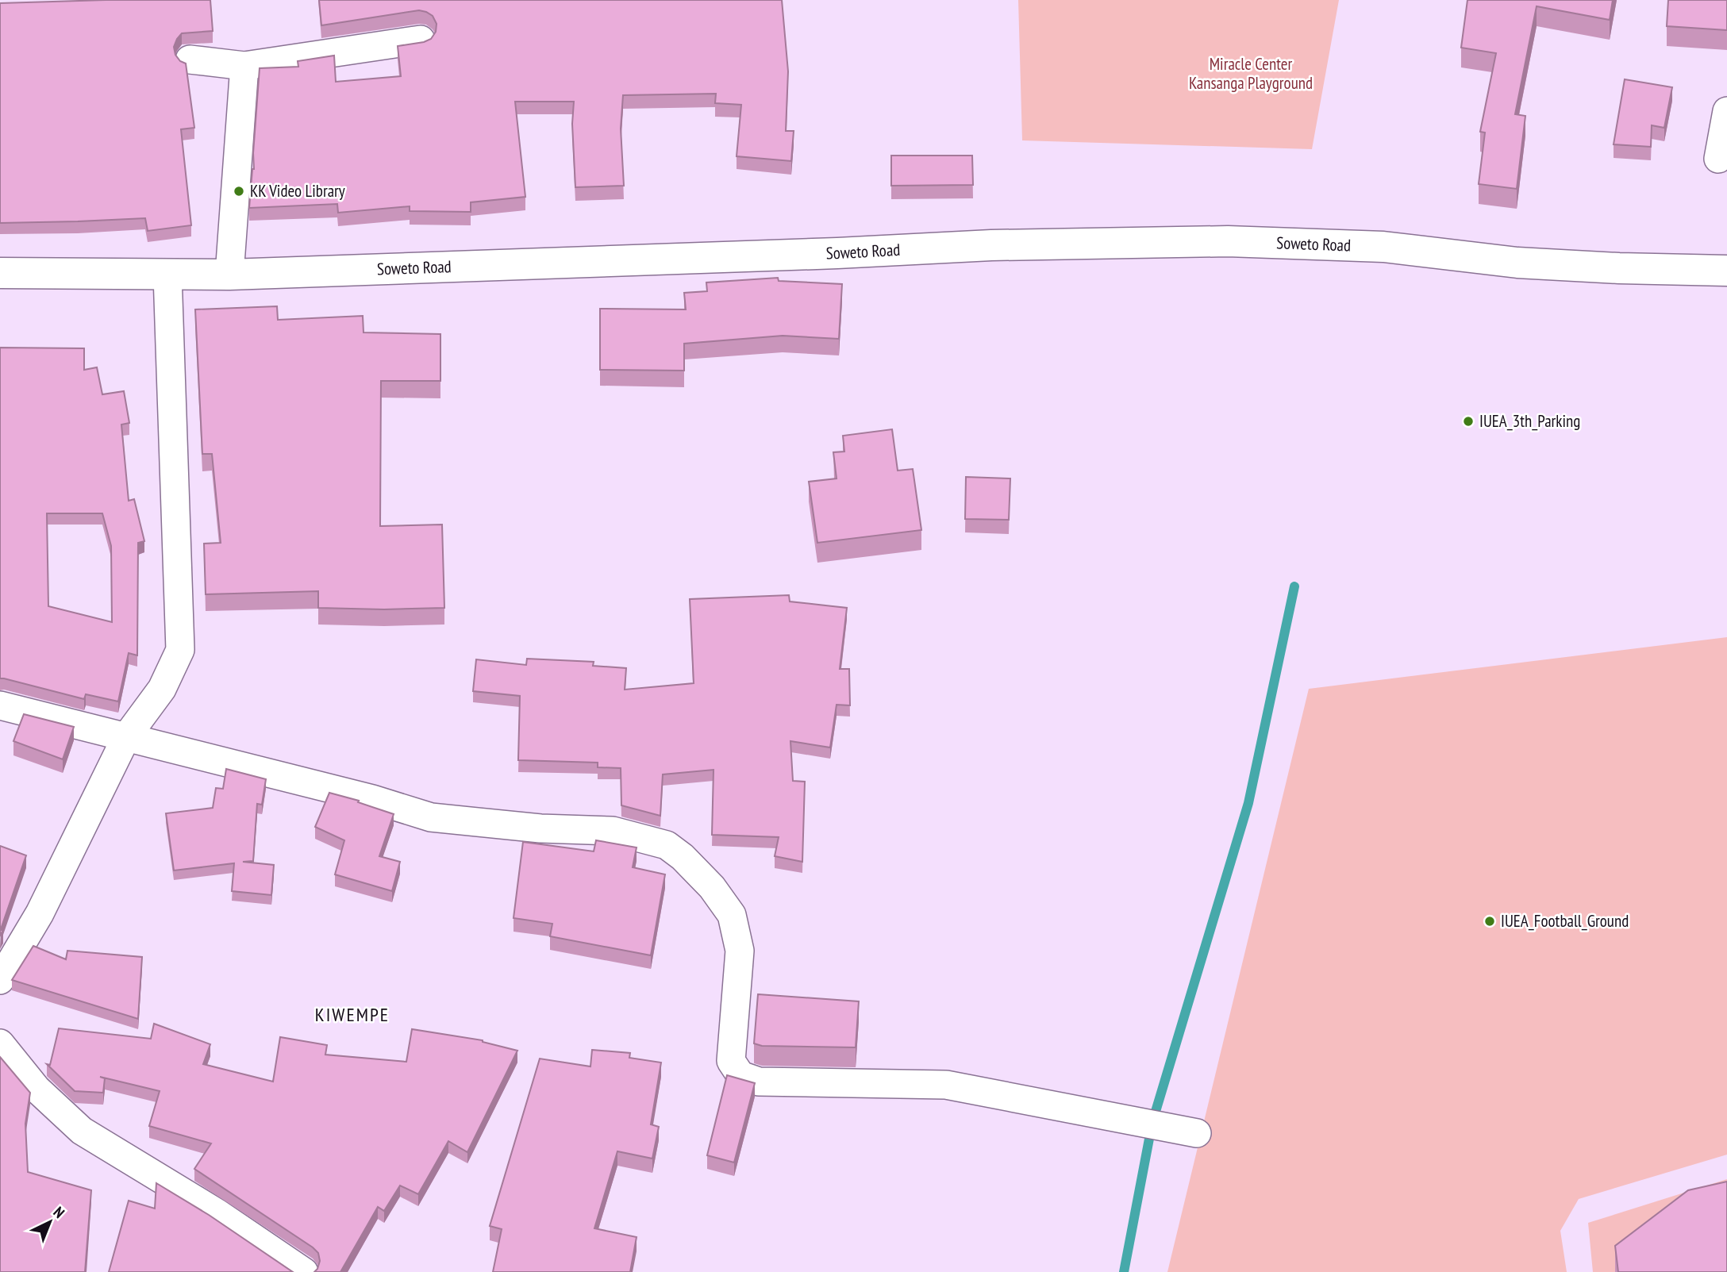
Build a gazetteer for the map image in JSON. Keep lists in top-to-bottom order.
{
  "streets": {
    "street": ["Soweto Road"]
  },
  "districts": ["KIWEMPE"],
  "parks": ["Miracle Center Kansanga Playground"],
  "places": ["KK Video Library", "IUEA_3th_Parking", "IUEA_Football_Ground"],
  "north": "top right"
}
